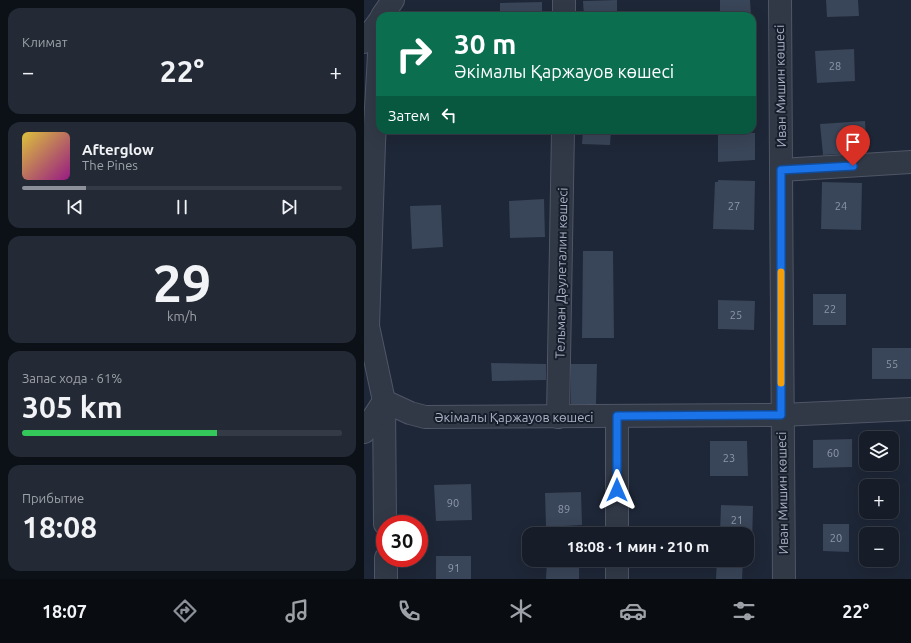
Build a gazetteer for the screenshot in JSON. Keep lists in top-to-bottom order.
{
  "streets": {
    "street": ["Иван Мишин көшесі", "Тельман Дәулеталин көшесі", "Әкімалы Қаржауов көшесі"]
  },
  "crossings": [
    ["Иван Мишин көшесі", "Әкімалы Қаржауов көшесі"],
    ["Тельман Дәулеталин көшесі", "Әкімалы Қаржауов көшесі"]
  ],
  "house_numbers": [
    "28",
    "27",
    "24",
    "22",
    "25",
    "55",
    "60",
    "23",
    "90",
    "89",
    "21",
    "20",
    "91"
  ],
  "page": {
    "tile": [
      "Климат",
      ["29", "km/h"],
      ["Запас хода · 61%", "305 km"],
      ["Прибытие", "18:08"]
    ],
    "turn": ["30 m", "Әкімалы Қаржауов көшесі"],
    "heat": ["−", "22°", "+"],
    "then": "Затем",
    "song": ["Afterglow", "The Pines"],
    "map_buttons": ["+", "−"],
    "limit": "30",
    "trip": "18:08 · 1 мин · 210 m",
    "tabs": ["18:07", "22°"]
  }
}
